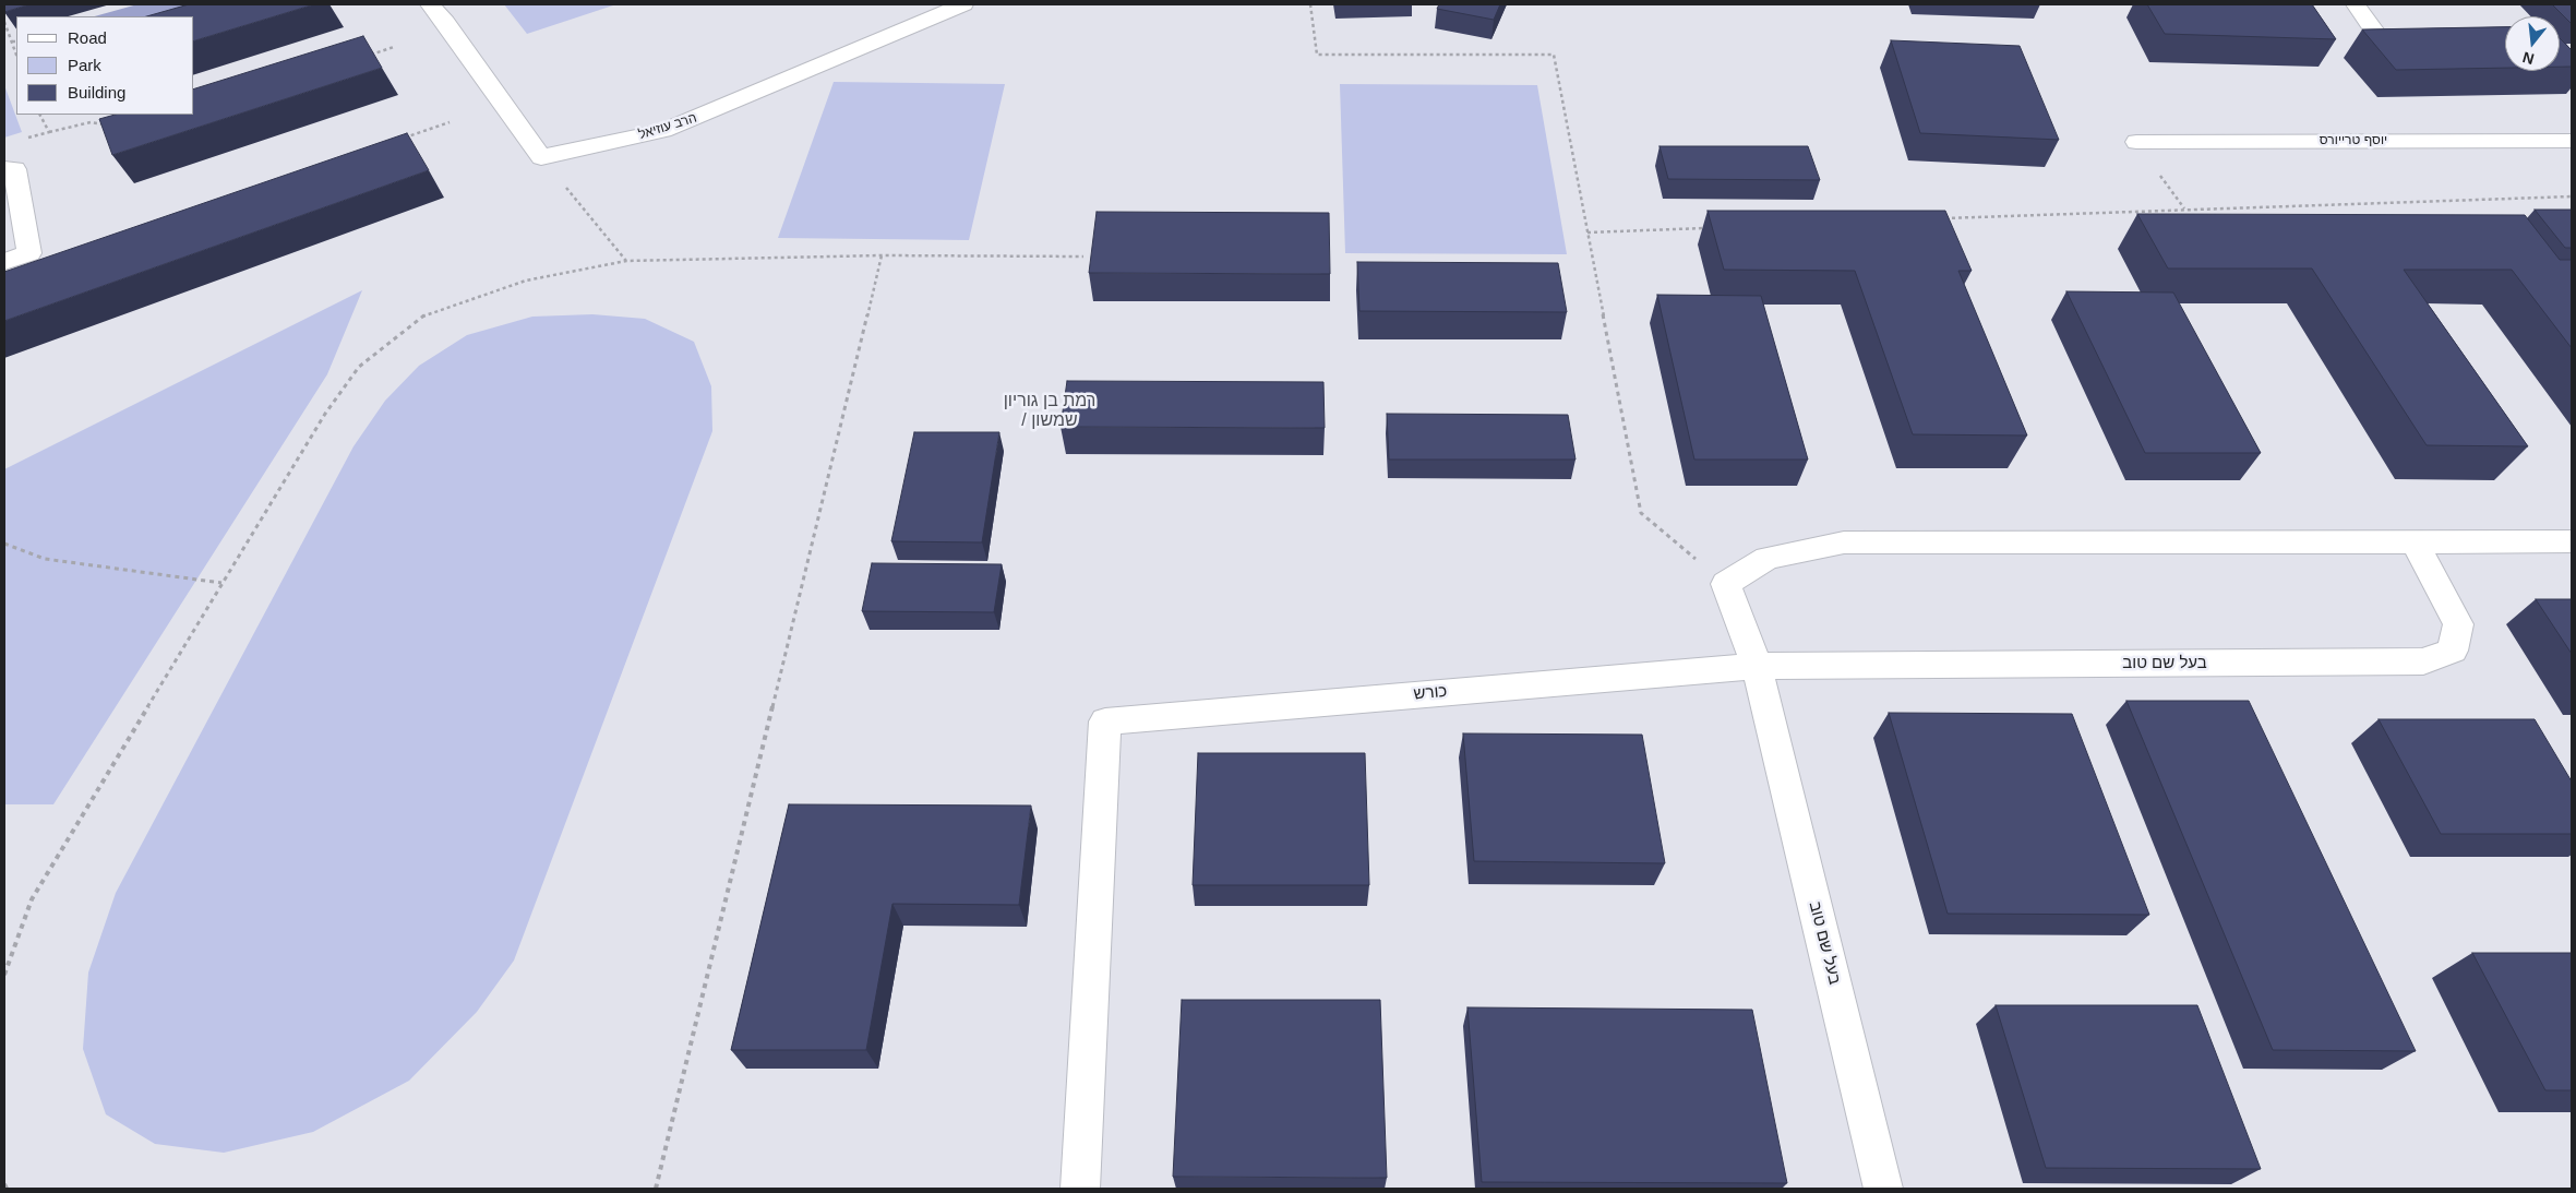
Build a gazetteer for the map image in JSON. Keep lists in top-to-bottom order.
{
  "streets": {
    "street": [
      "הרב עוזיאל",
      "יוסף טרייורס",
      "בעל שם טוב",
      "כורש"
    ]
  },
  "crossings": [
    ["בעל שם טוב", "כורש"]
  ],
  "districts": ["רמת בן גוריון / שמשון"],
  "legend": ["Road", "Park", "Building"],
  "north": "bottom"
}
